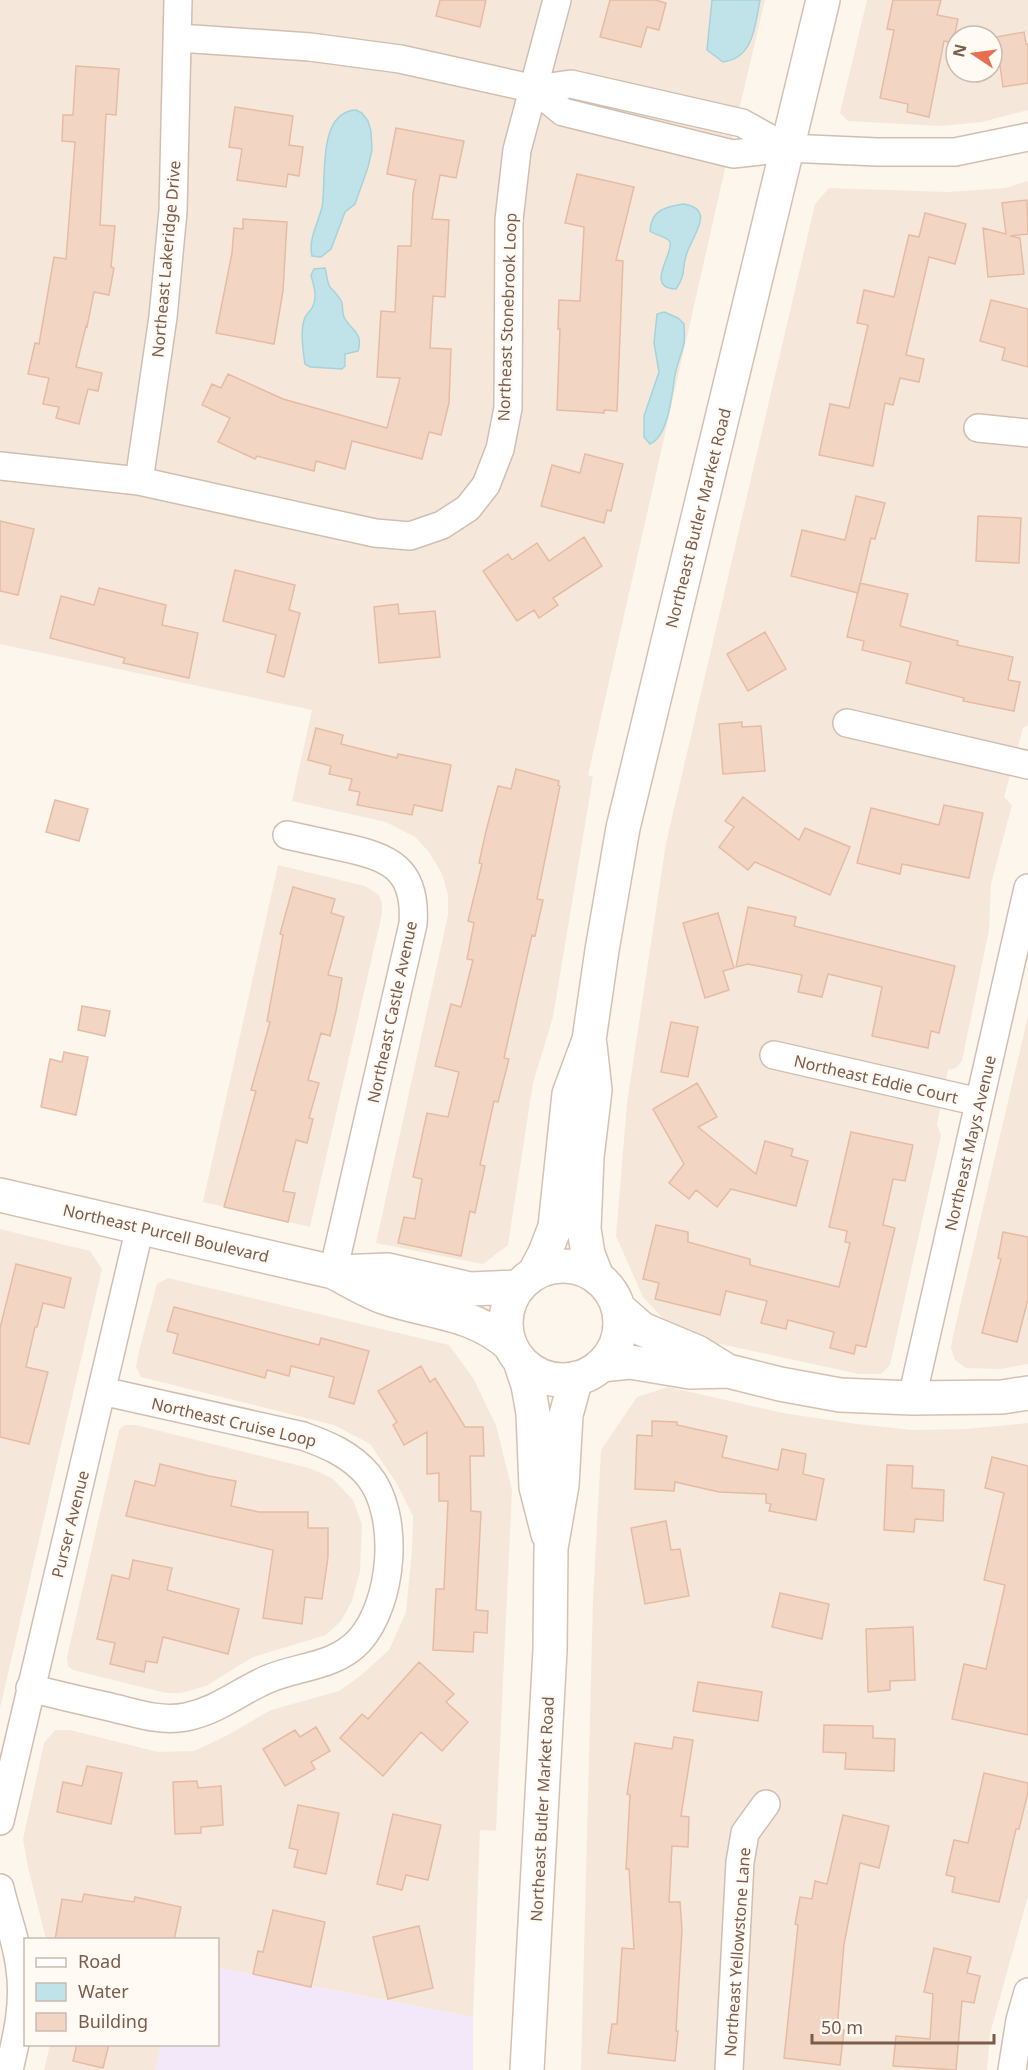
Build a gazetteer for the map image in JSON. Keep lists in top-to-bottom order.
{
  "streets": {
    "main road": ["Northeast Butler Market Road", "Northeast Purcell Boulevard"],
    "street": [
      "Northeast Lakeridge Drive",
      "Northeast Stonebrook Loop",
      "Northeast Castle Avenue",
      "Northeast Eddie Court",
      "Northeast Mays Avenue",
      "Northeast Cruise Loop",
      "Purser Avenue",
      "Northeast Yellowstone Lane"
    ]
  },
  "crossings": [
    ["Northeast Lakeridge Drive", "Northeast Stonebrook Loop"],
    ["Northeast Butler Market Road", "Northeast Purcell Boulevard"],
    ["Northeast Castle Avenue", "Northeast Purcell Boulevard"],
    ["Northeast Eddie Court", "Northeast Mays Avenue"],
    ["Northeast Purcell Boulevard", "Purser Avenue"],
    ["Northeast Cruise Loop", "Purser Avenue"]
  ],
  "legend": ["Road", "Water", "Building"],
  "scale_bar": "50 m",
  "north": "left"
}
